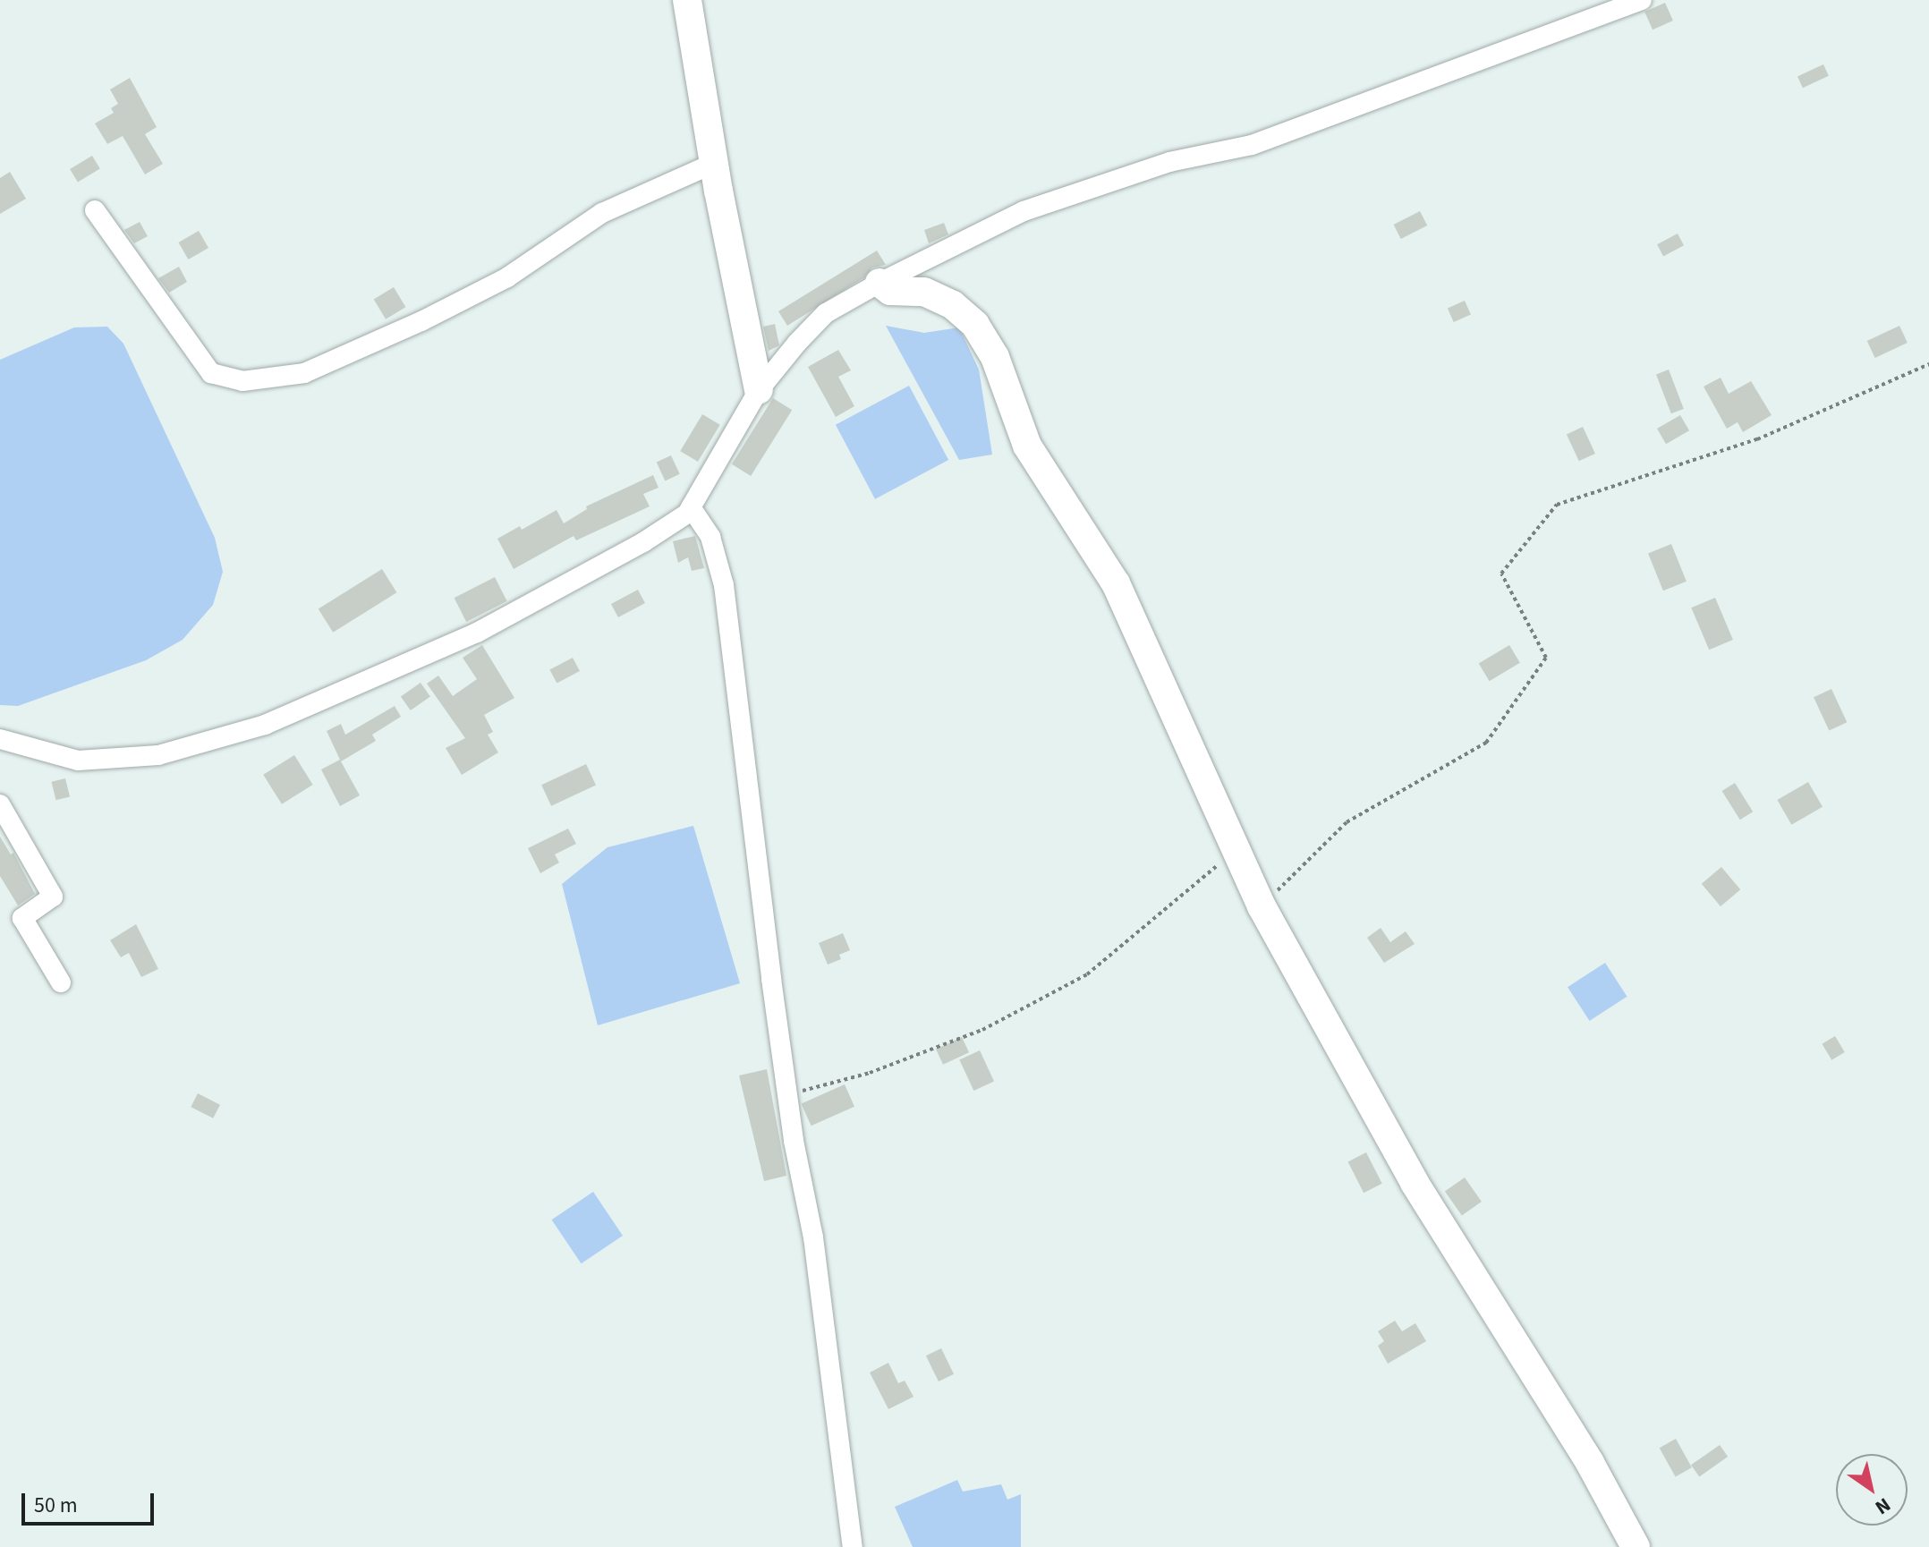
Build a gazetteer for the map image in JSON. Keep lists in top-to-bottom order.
{
  "scale_bar": "50 m",
  "north": "bottom right"
}
